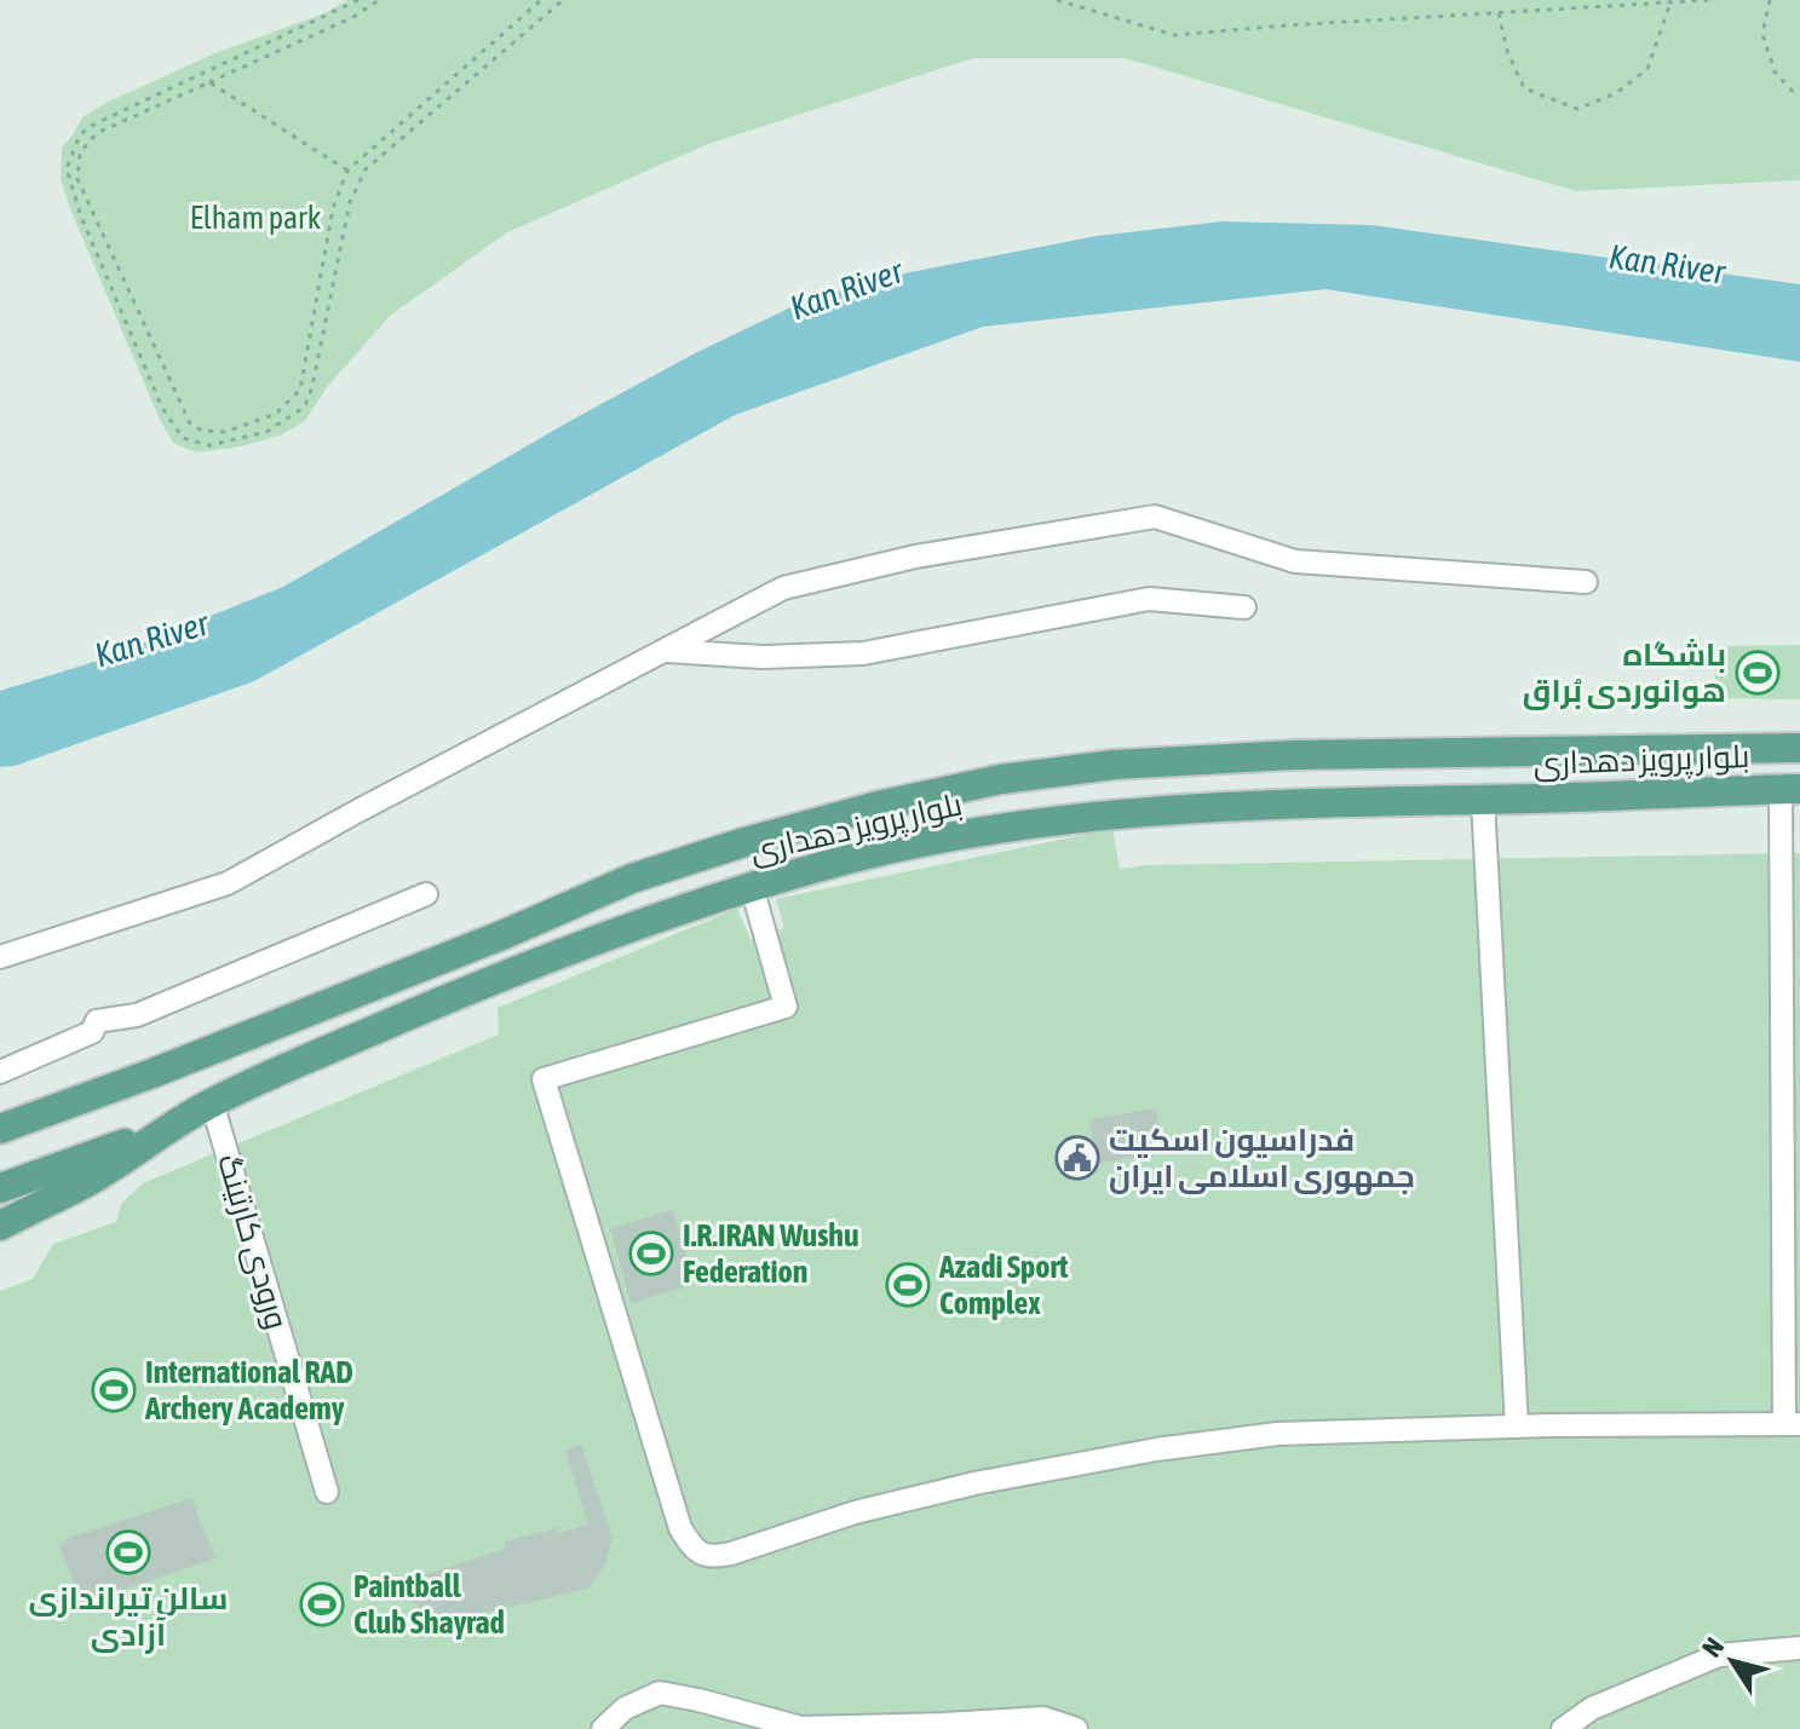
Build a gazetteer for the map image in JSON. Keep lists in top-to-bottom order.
{
  "streets": {
    "main road": ["بلوار پرویز دهداری"],
    "lane": ["ورودی کارتینگ"]
  },
  "crossings": [
    ["بلوار پرویز دهداری", "ورودی کارتینگ"]
  ],
  "water": ["Kan River"],
  "parks": ["Elham park"],
  "places": {
    "sports": [
      "باشگاه هوانوردی بُراق",
      "I.R.IRAN Wushu Federation",
      "Azadi Sport Complex",
      "International RAD Archery Academy",
      "سالن تیراندازی آزادی",
      "Paintball Club Shayrad"
    ],
    "public building": ["فدراسیون اسکیت جمهوری اسلامی ایران"]
  },
  "north": "top left"
}
